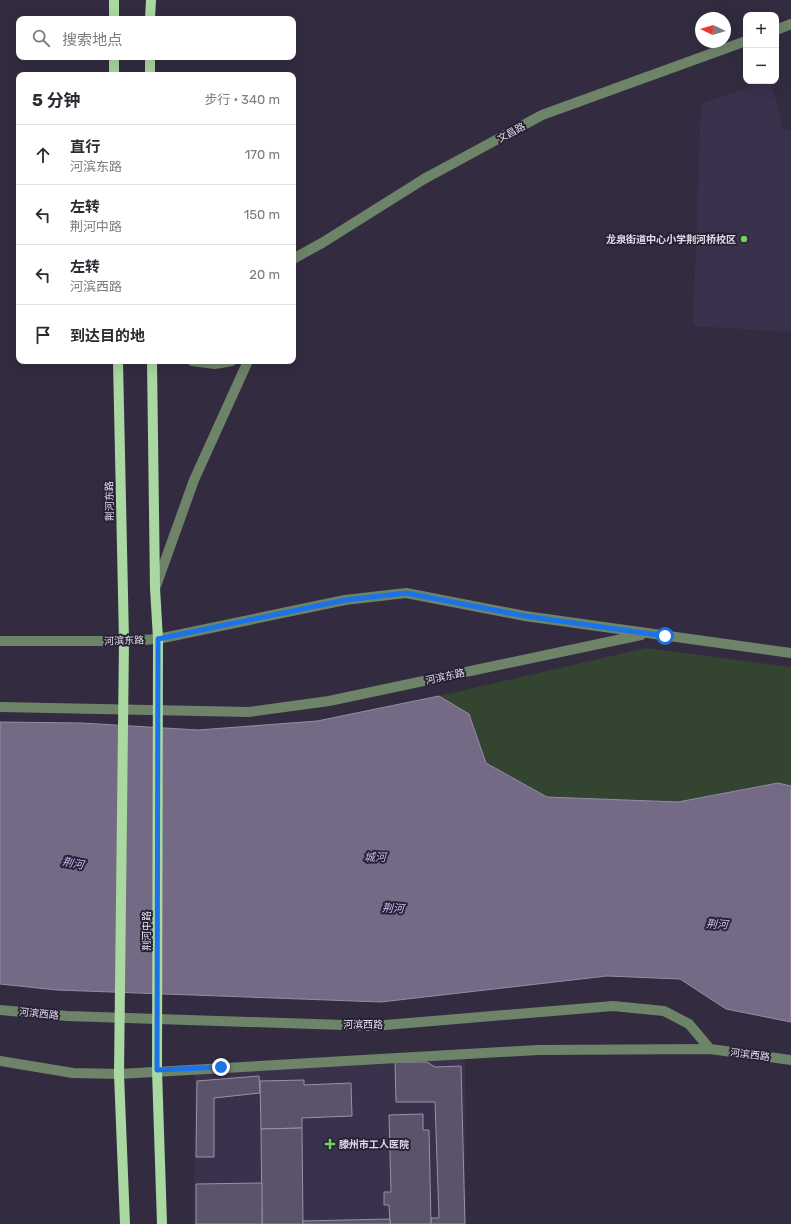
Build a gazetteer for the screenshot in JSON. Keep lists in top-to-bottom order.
{
  "streets": {
    "main road": ["荆河东路", "荆河中路"],
    "street": ["文昌路", "河滨东路", "河滨西路"]
  },
  "crossings": [
    ["荆河东路", "河滨东路"],
    ["河滨东路", "荆河中路"],
    ["荆河中路", "河滨西路"]
  ],
  "water": ["城河", "荆河"],
  "places": {
    "other": ["龙泉街道中心小学荆河桥校区"],
    "health": ["滕州市工人医院"]
  },
  "north": "left",
  "page": {
    "map_buttons": ["+", "−"],
    "search": "搜索地点",
    "heading": ["5 分钟", "步行 · 340 m"],
    "list": [
      ["直行", "河滨东路", "170 m"],
      ["左转", "荆河中路", "150 m"],
      ["左转", "河滨西路", "20 m"],
      "到达目的地"
    ]
  }
}
